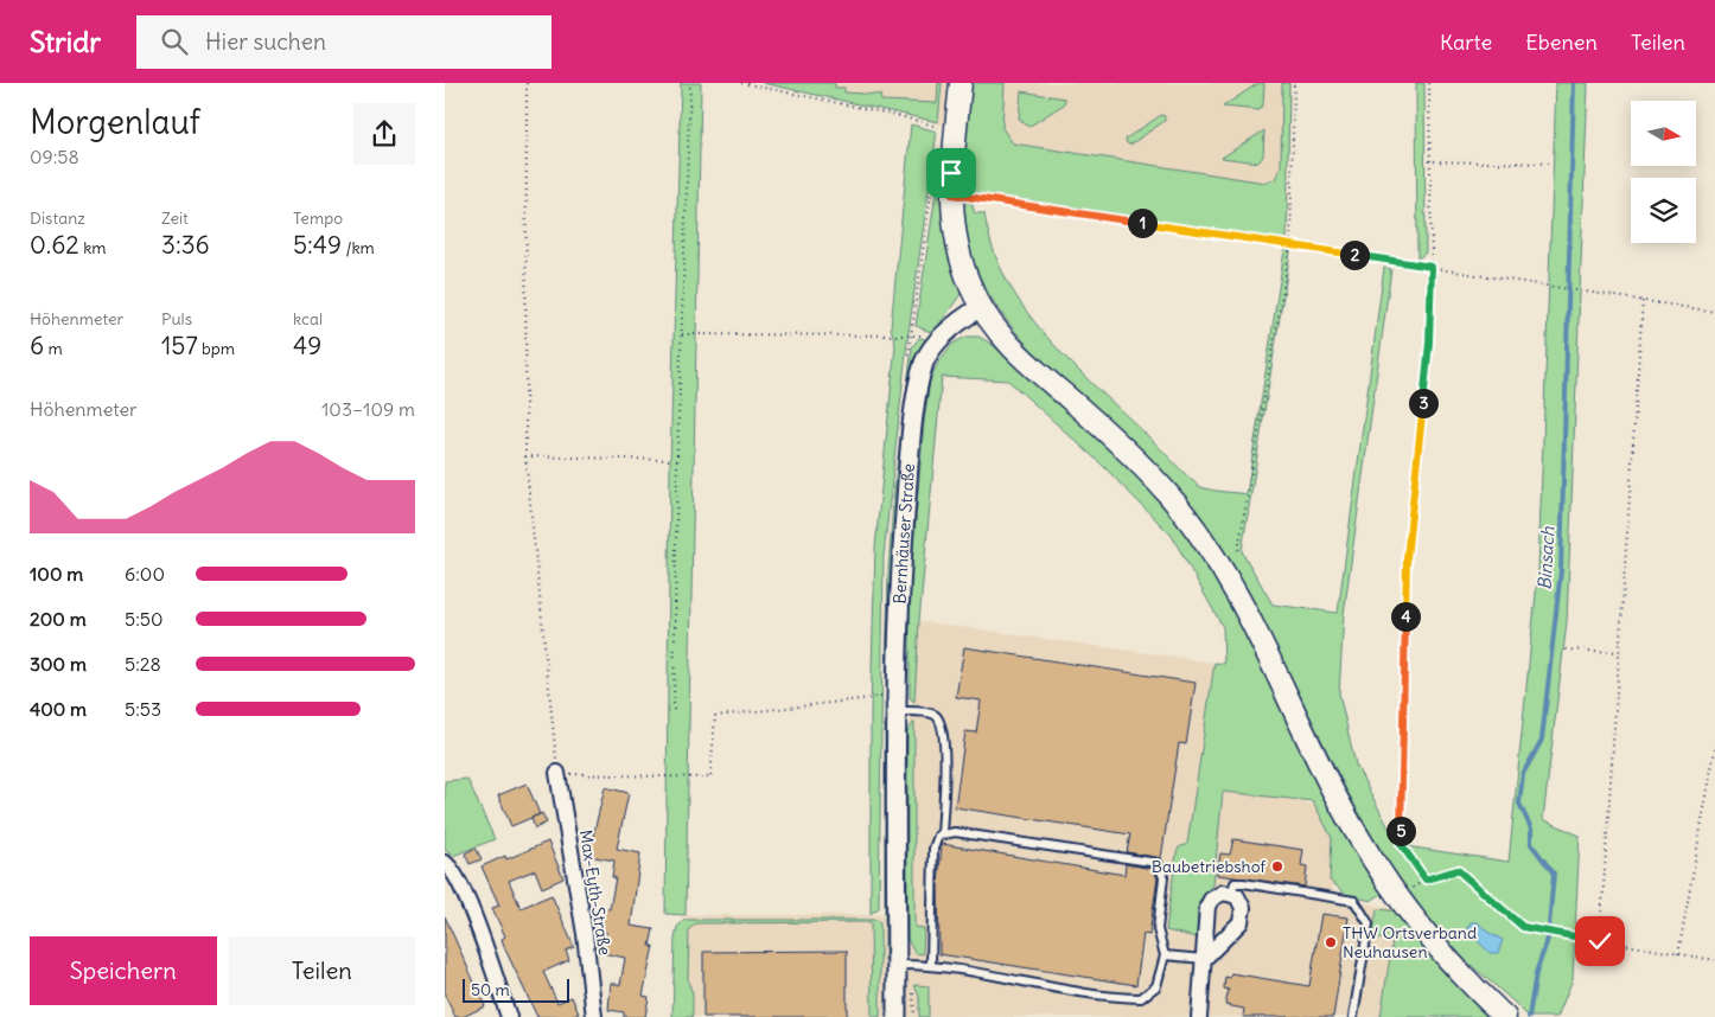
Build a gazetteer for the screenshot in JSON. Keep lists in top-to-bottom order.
{
  "streets": {
    "street": ["Bernhäuser Straße", "Max-Eyth-Straße"]
  },
  "water": ["Binsach"],
  "places": ["Baubetriebshof", "THW Ortsverband Neuhausen"],
  "scale_bar": "50 m",
  "north": "right",
  "page": {
    "header": "Stridr",
    "search": "Hier suchen",
    "nav": ["Karte", "Ebenen", "Teilen"],
    "heading": ["Morgenlauf", "09:58"],
    "stats": [
      ["Distanz", "0.62 km"],
      ["Zeit", "3:36"],
      ["Tempo", "5:49 /km"],
      ["Höhenmeter", "6 m"],
      ["Puls", "157 bpm"],
      ["kcal", "49"]
    ],
    "pins": [
      "1",
      "2",
      "3",
      "4",
      "5"
    ],
    "chart": ["Höhenmeter", "103–109 m"],
    "list": [
      {
        "name": "100 m",
        "note": "6:00"
      },
      {
        "name": "200 m",
        "note": "5:50"
      },
      {
        "name": "300 m",
        "note": "5:28"
      },
      {
        "name": "400 m",
        "note": "5:53"
      }
    ],
    "buttons": ["Speichern", "Teilen"],
    "scale": "50 m"
  }
}
